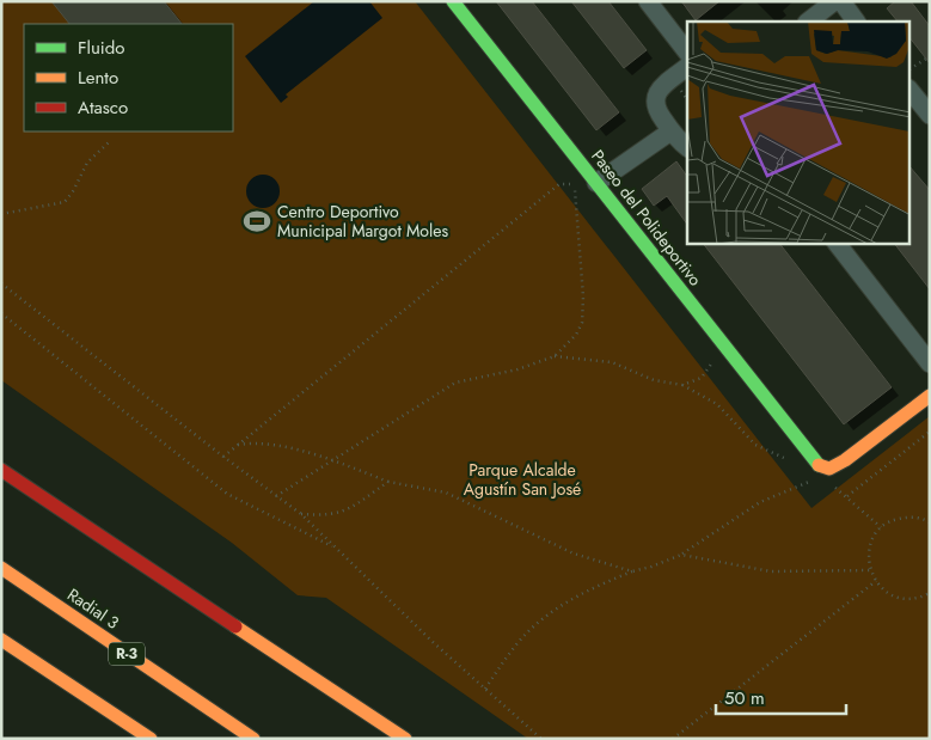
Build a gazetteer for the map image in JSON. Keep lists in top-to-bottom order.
{
  "streets": {
    "main road": ["Paseo del Polideportivo", "Radial 3", "R-3"]
  },
  "parks": ["Parque Alcalde Agustín San José"],
  "places": {
    "sports": ["Centro Deportivo Municipal Margot Moles"]
  },
  "legend": ["Fluido", "Lento", "Atasco"],
  "scale_bar": "50 m"
}
